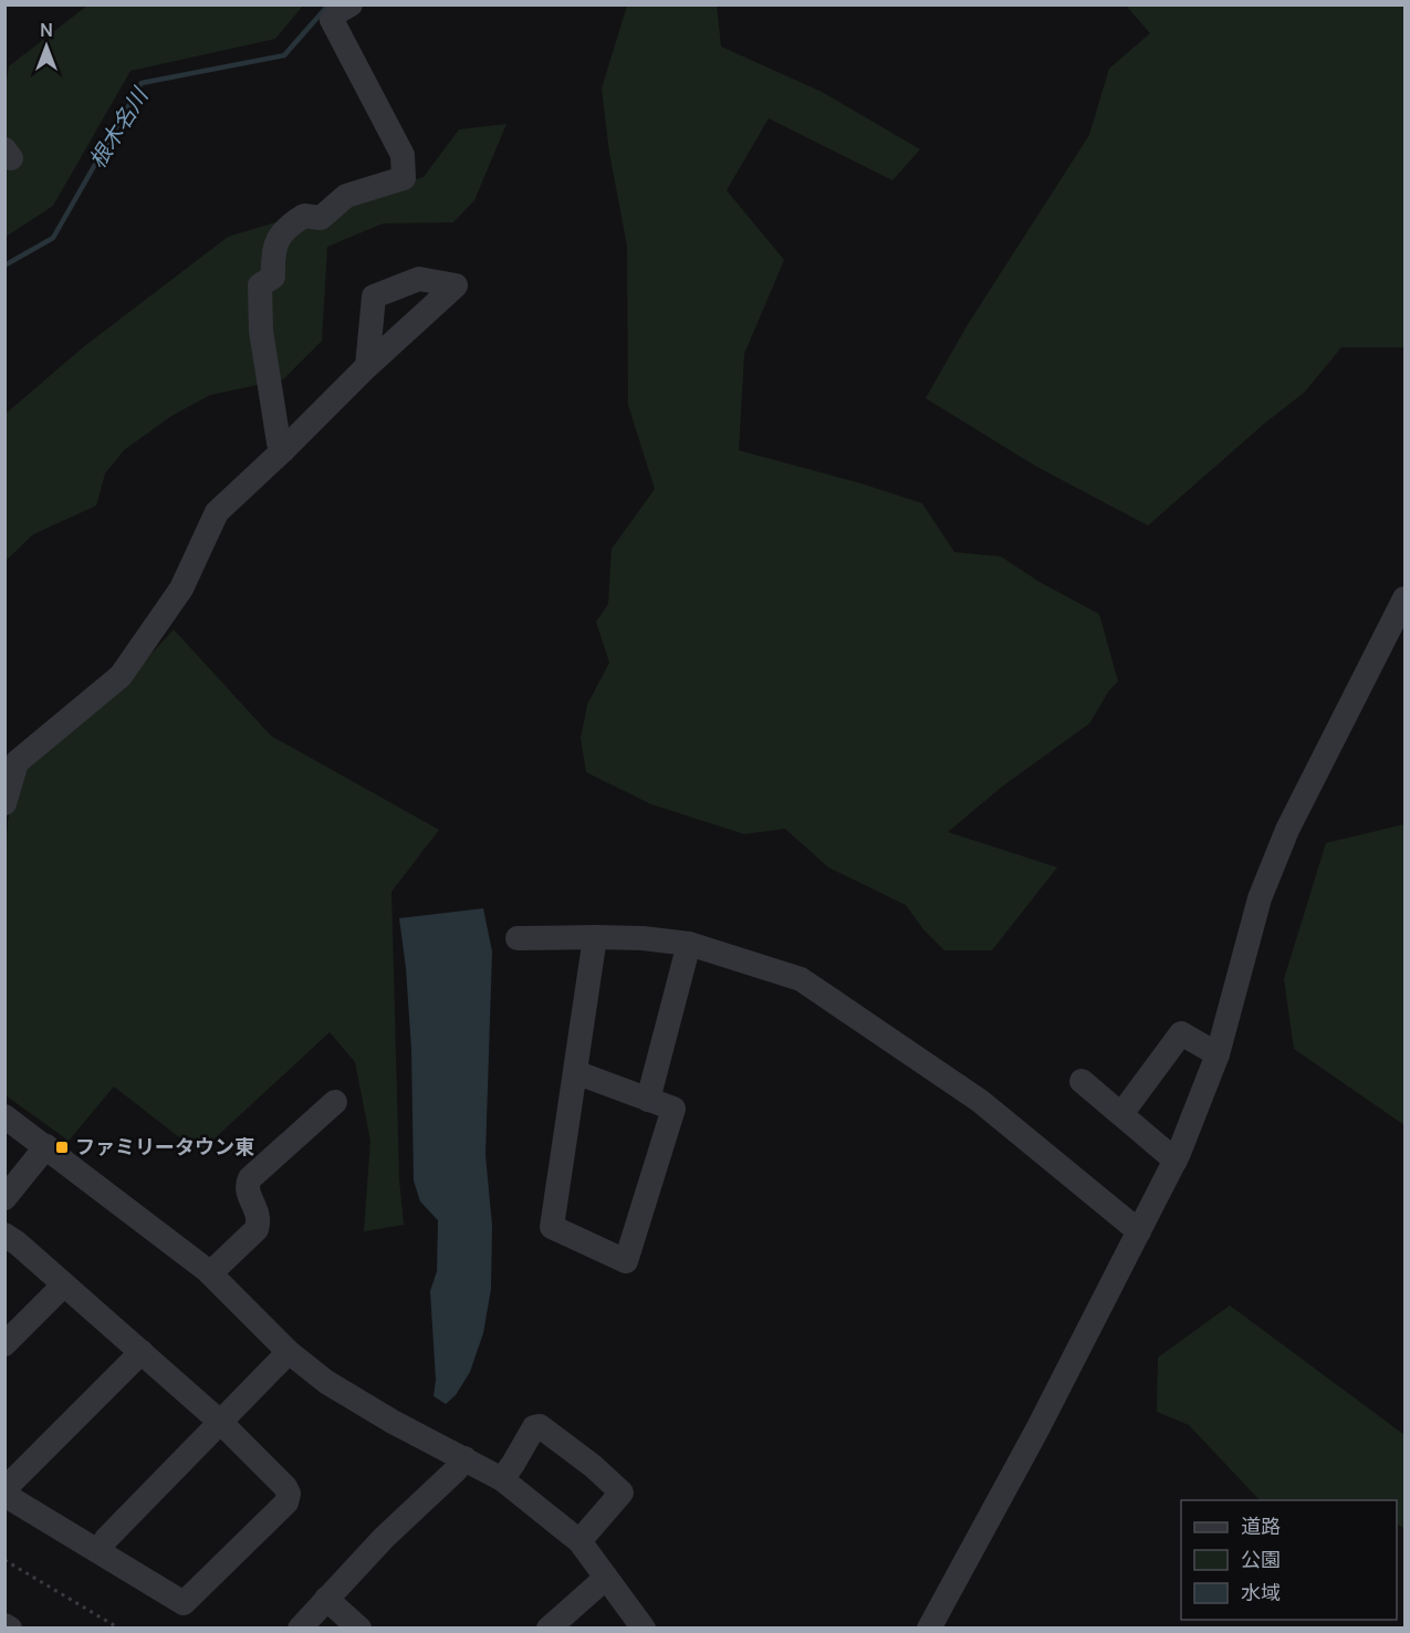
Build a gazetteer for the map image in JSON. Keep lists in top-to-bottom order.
{
  "water": ["根木名川"],
  "places": {
    "transit": ["ファミリータウン東"]
  },
  "legend": ["道路", "公園", "水域"],
  "north": "top"
}
